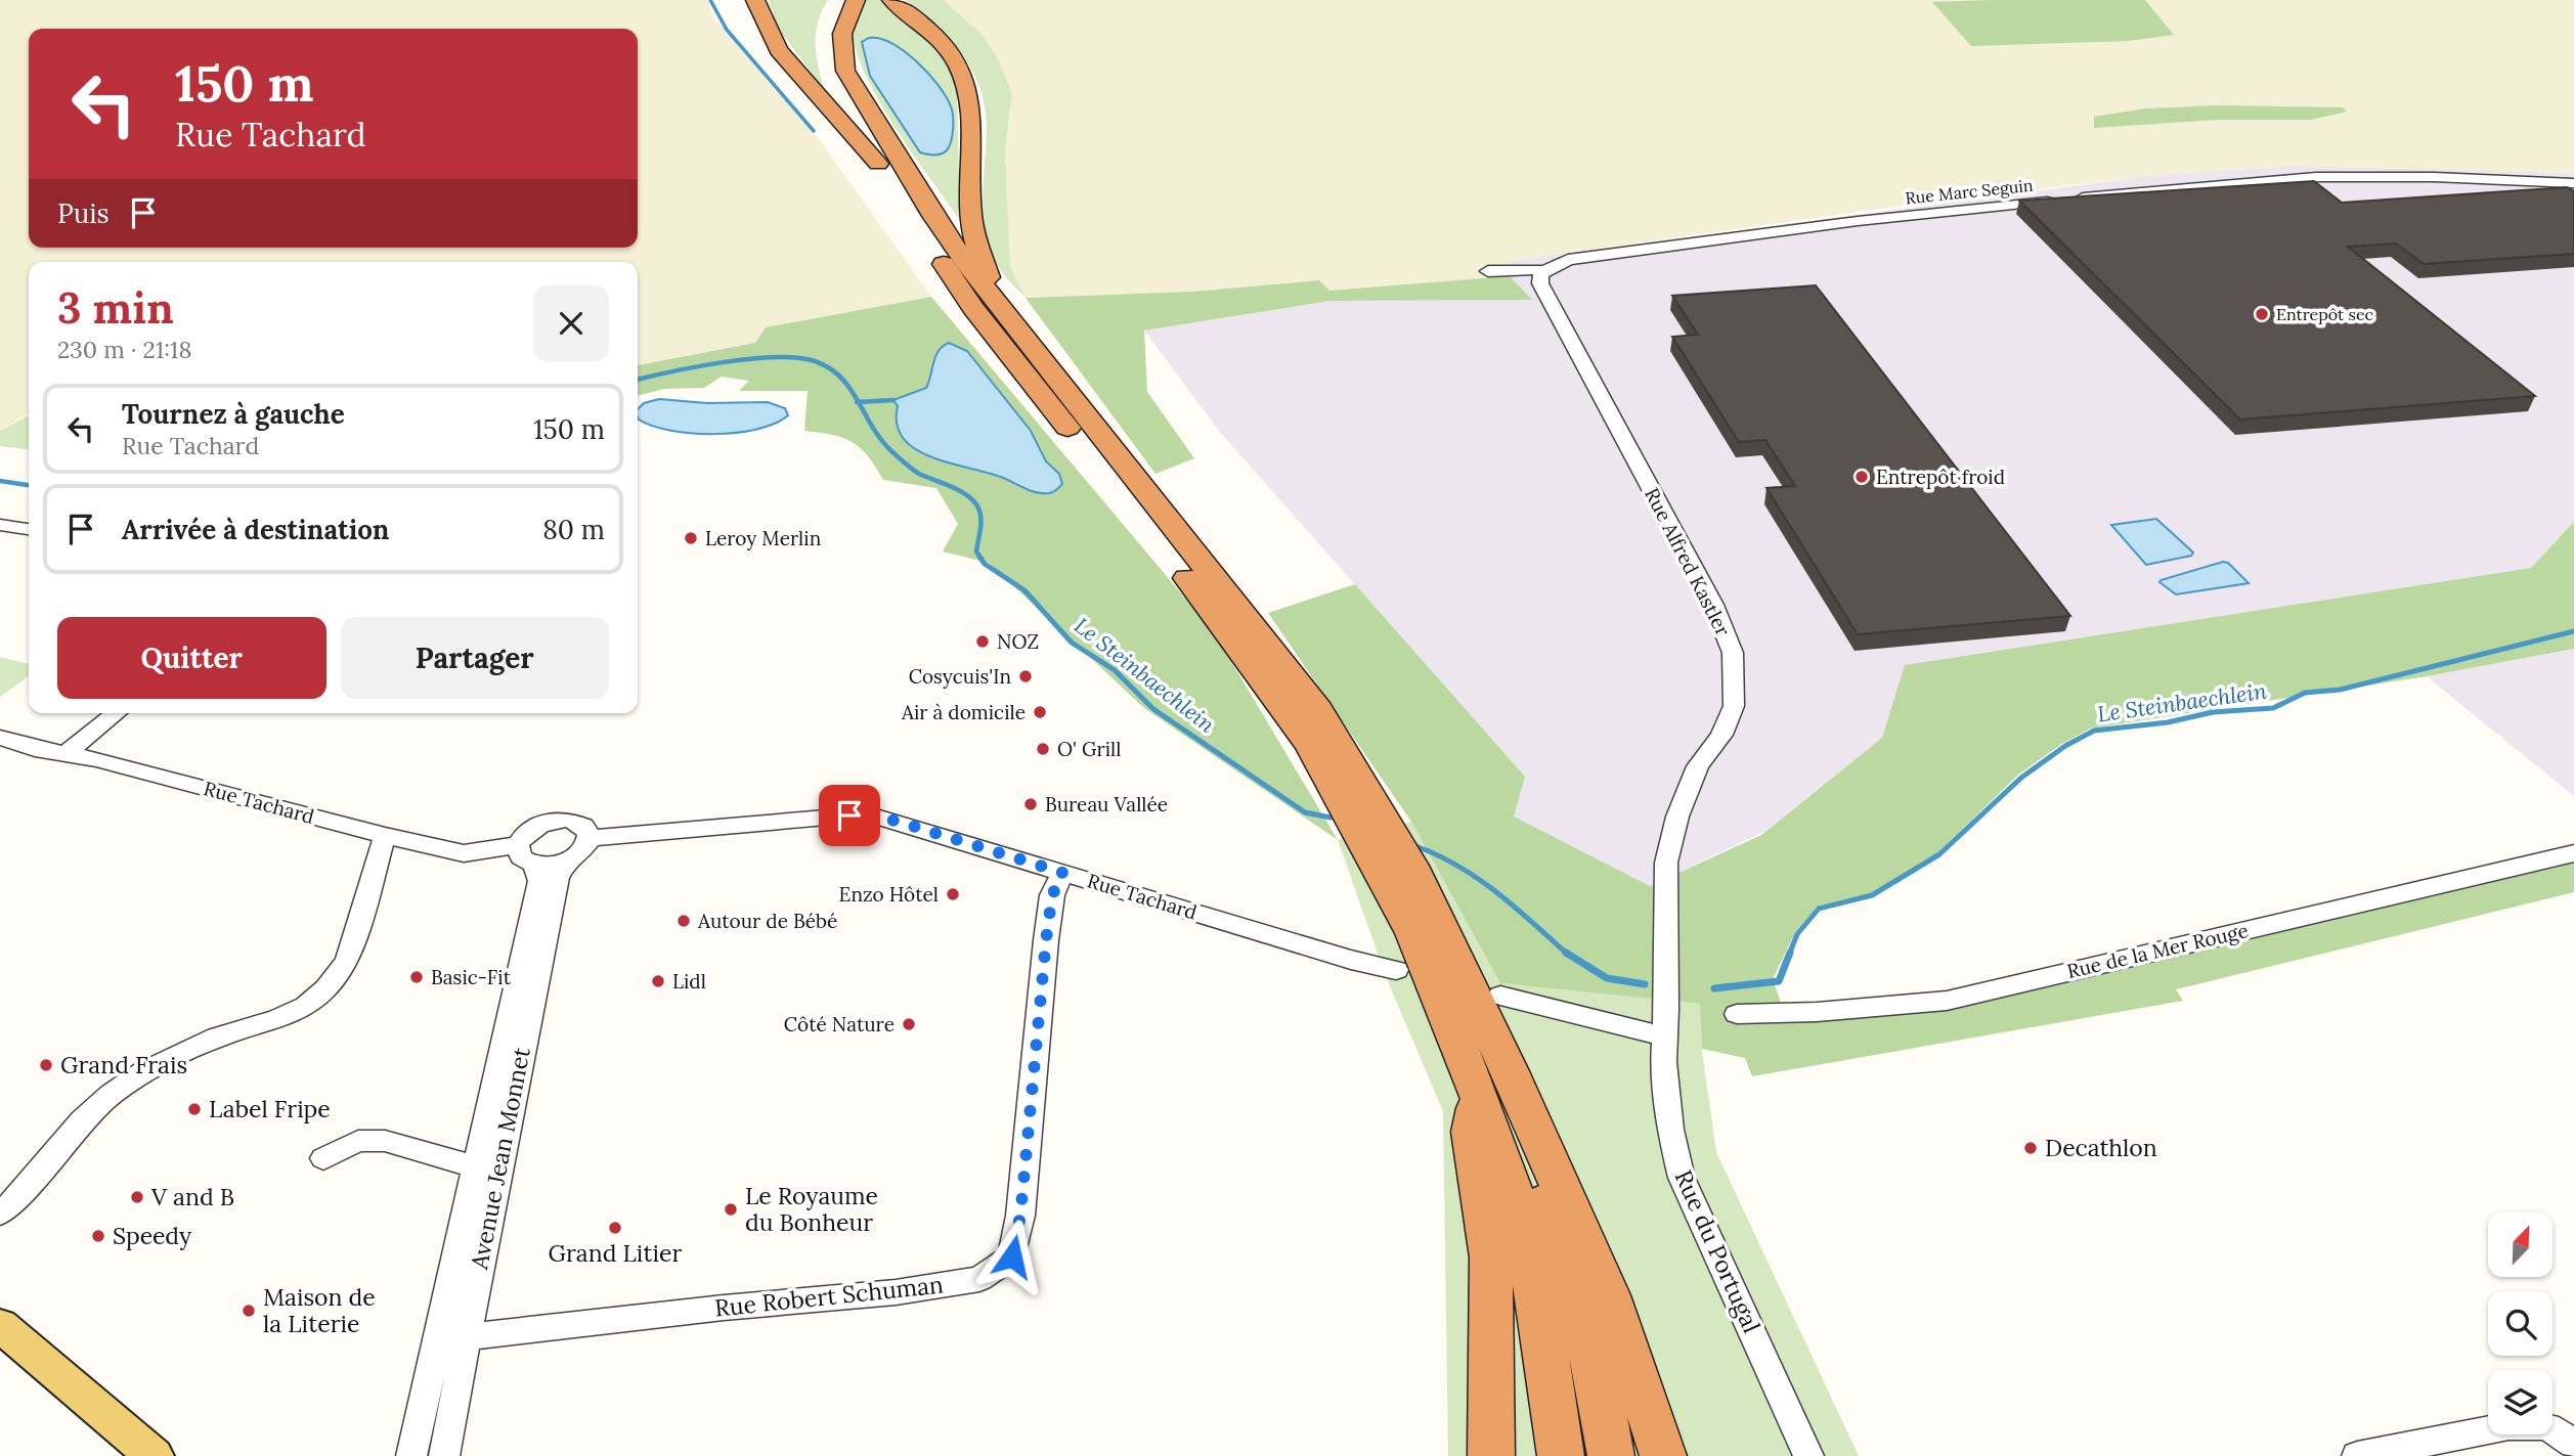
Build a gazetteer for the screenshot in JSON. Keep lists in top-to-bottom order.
{
  "streets": {
    "street": [
      "Rue Marc Seguin",
      "Rue Alfred Kastler",
      "Rue Tachard",
      "Rue de la Mer Rouge",
      "Avenue Jean Monnet",
      "Rue du Portugal",
      "Rue Robert Schuman"
    ]
  },
  "crossings": [
    ["Rue Marc Seguin", "Rue Alfred Kastler"],
    ["Rue Alfred Kastler", "Rue du Portugal"],
    ["Rue Tachard", "Avenue Jean Monnet"],
    ["Rue Tachard", "Rue Robert Schuman"],
    ["Avenue Jean Monnet", "Rue Robert Schuman"]
  ],
  "water": ["Le Steinbaechlein"],
  "places": [
    "Entrepôt sec",
    "Entrepôt froid",
    "Leroy Merlin",
    "NOZ",
    "Cosycuis'In",
    "Air à domicile",
    "O' Grill",
    "Bureau Vallée",
    "Enzo Hôtel",
    "Autour de Bébé",
    "Basic-Fit",
    "Lidl",
    "Côté Nature",
    "Grand Frais",
    "Label Fripe",
    "Decathlon",
    "V and B",
    "Le Royaume du Bonheur",
    "Grand Litier",
    "Speedy",
    "Maison de la Literie"
  ],
  "north": "top right",
  "page": {
    "turn": ["150 m", "Rue Tachard"],
    "then": "Puis",
    "heading": ["3 min", "230 m · 21:18"],
    "list": [
      {
        "name": "Tournez à gauche",
        "note": "Rue Tachard",
        "value": "150 m"
      },
      {
        "name": "Arrivée à destination",
        "value": "80 m"
      }
    ],
    "buttons": ["Quitter", "Partager"]
  }
}
